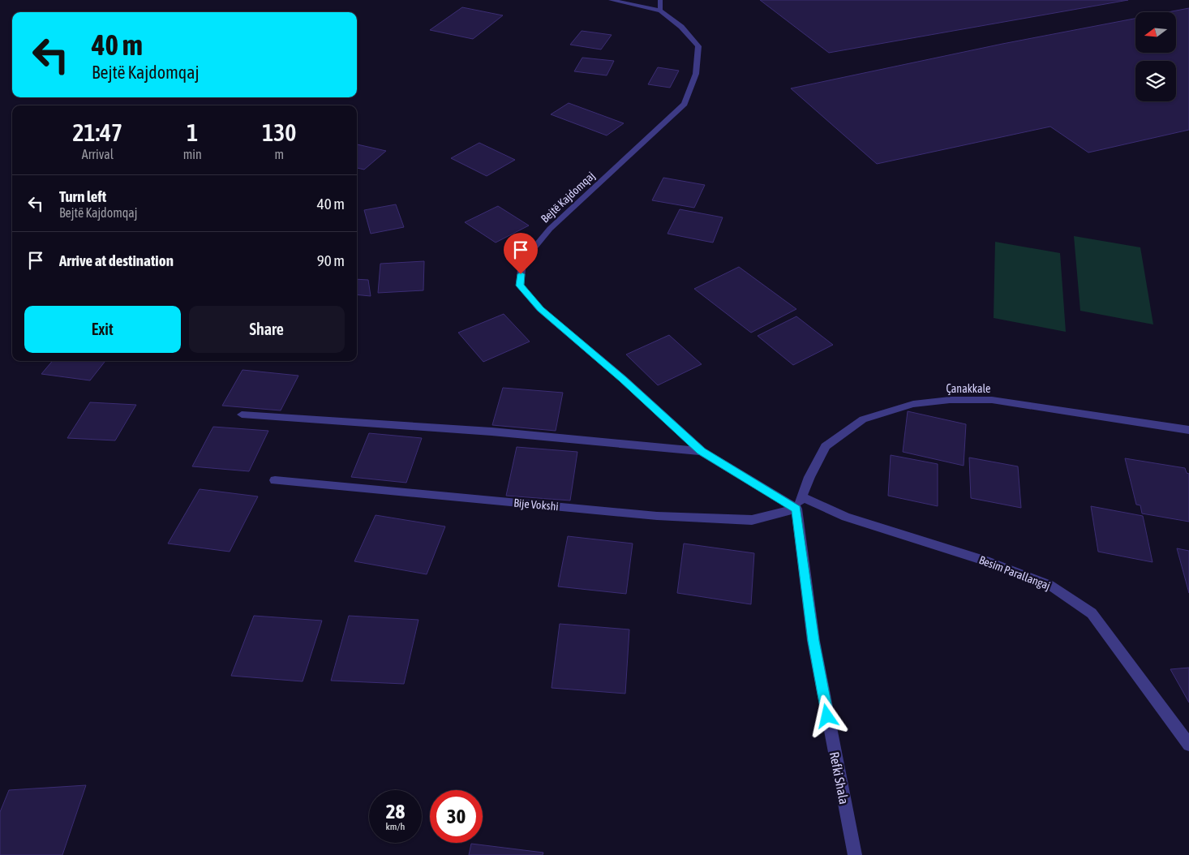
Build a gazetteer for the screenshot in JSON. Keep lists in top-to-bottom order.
{
  "streets": {
    "street": [
      "Bejtë Kajdomqaj",
      "Çanakkale",
      "Bije Vokshi",
      "Besim Parallangaj",
      "Refki Shala"
    ]
  },
  "crossings": [
    ["Bejtë Kajdomqaj", "Çanakkale"],
    ["Bejtë Kajdomqaj", "Bije Vokshi"],
    ["Bejtë Kajdomqaj", "Refki Shala"],
    ["Çanakkale", "Bije Vokshi"],
    ["Çanakkale", "Besim Parallangaj"],
    ["Çanakkale", "Refki Shala"],
    ["Bije Vokshi", "Refki Shala"]
  ],
  "north": "left",
  "page": {
    "turn": ["40 m", "Bejtë Kajdomqaj"],
    "eta": [
      "21:47",
      "Arrival",
      "1",
      "min",
      "130",
      "m"
    ],
    "list": [
      {
        "name": "Turn left",
        "note": "Bejtë Kajdomqaj",
        "value": "40 m"
      },
      {
        "name": "Arrive at destination",
        "value": "90 m"
      }
    ],
    "buttons": ["Exit", "Share"],
    "speed": "28 km/h",
    "limit": "30"
  }
}
